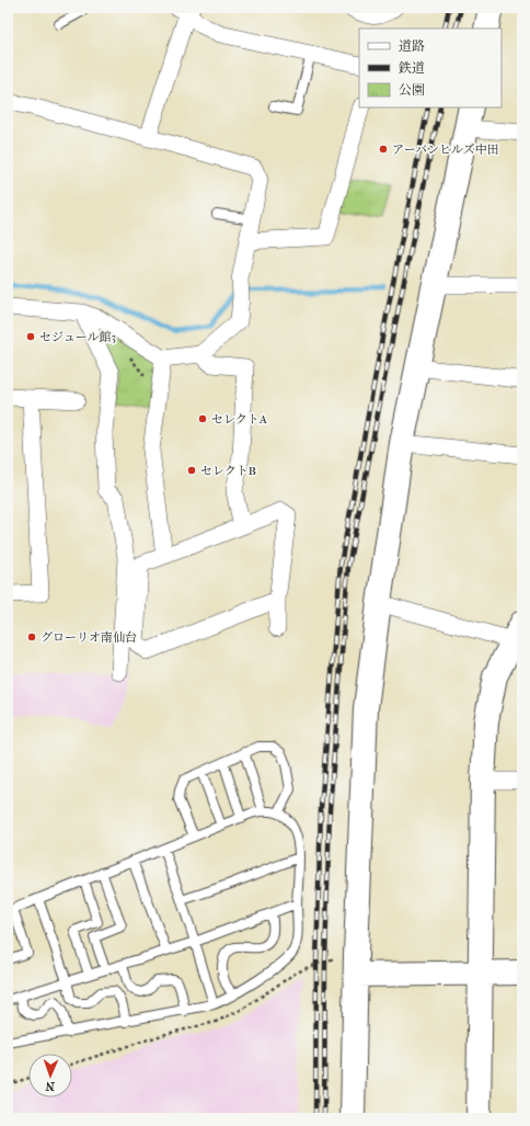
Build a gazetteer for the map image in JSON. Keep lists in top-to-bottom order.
{
  "places": [
    "アーバンヒルズ中田",
    "セジュール館3",
    "セレクトA",
    "セレクトB",
    "グローリオ南仙台"
  ],
  "legend": ["道路", "鉄道", "公園"],
  "north": "bottom"
}
